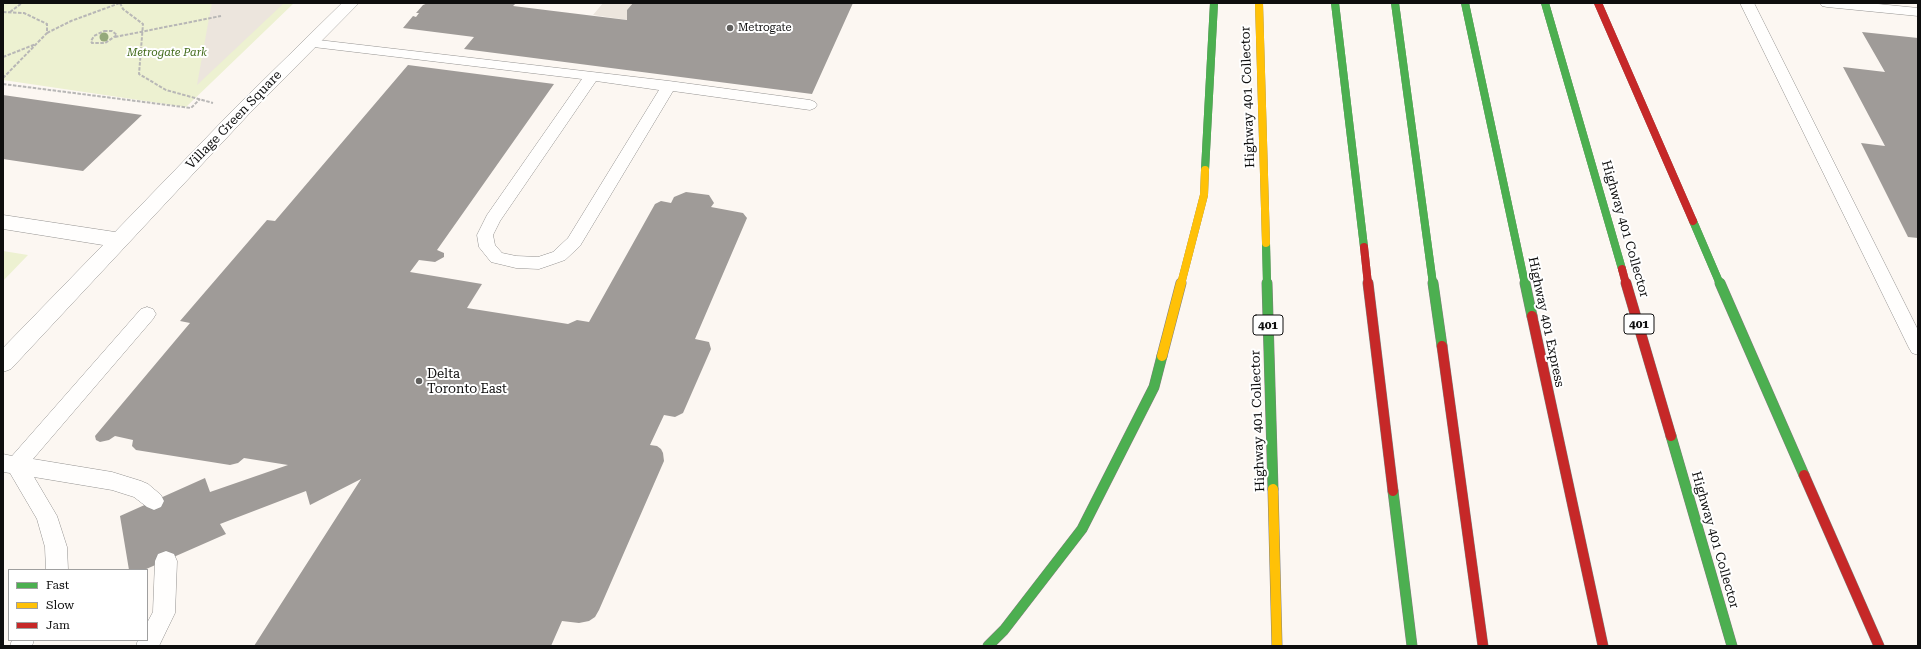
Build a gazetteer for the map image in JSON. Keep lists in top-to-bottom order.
{
  "streets": {
    "highway": ["Highway 401 Collector", "Highway 401 Express", "401"],
    "street": ["Village Green Square"]
  },
  "parks": ["Metrogate Park"],
  "places": ["Metrogate", "Delta Toronto East"],
  "legend": ["Fast", "Slow", "Jam"]
}
